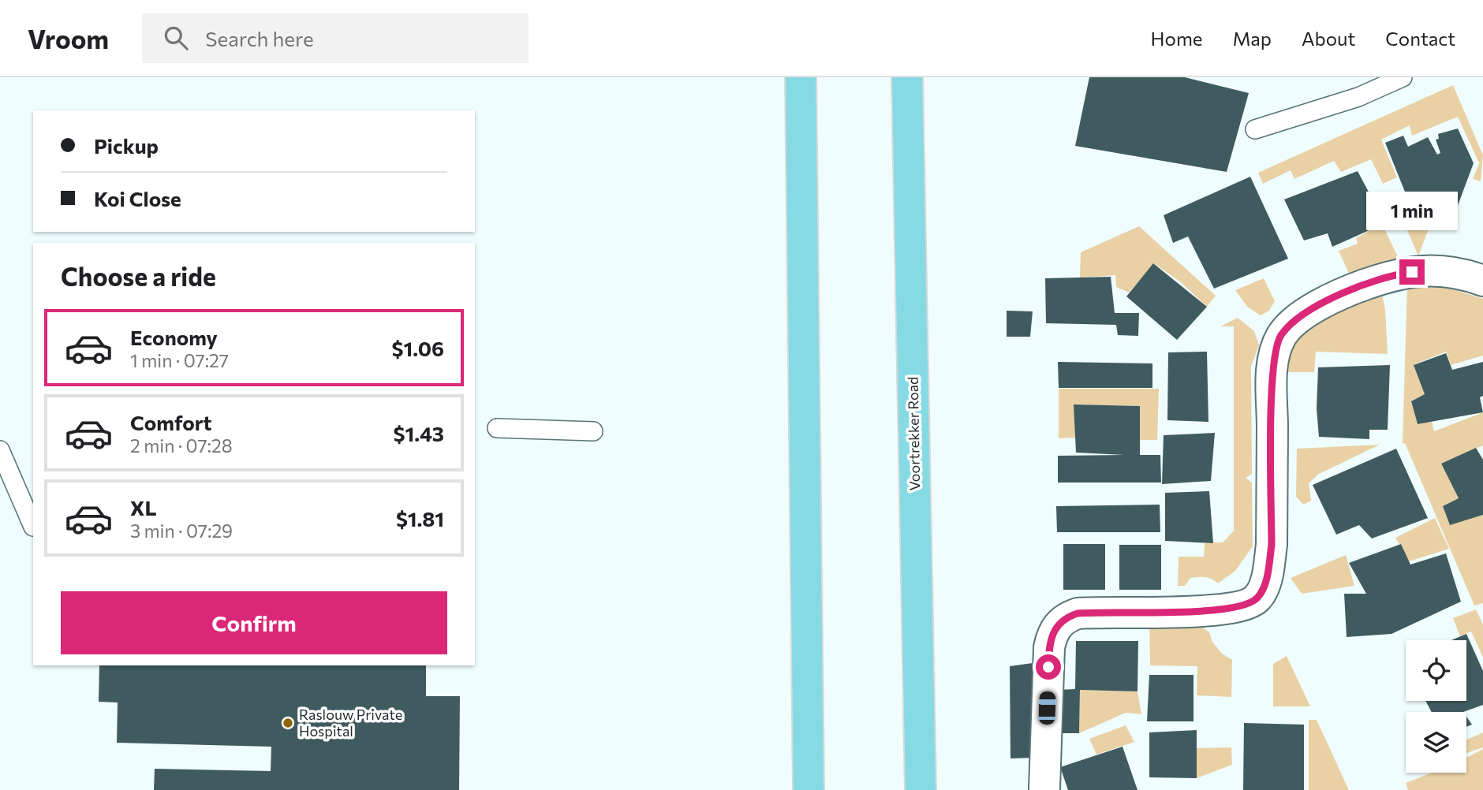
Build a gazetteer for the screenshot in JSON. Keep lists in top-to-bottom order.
{
  "streets": {
    "main road": ["Voortrekker Road"]
  },
  "places": ["Raslouw Private Hospital"],
  "page": {
    "header": "Vroom",
    "search": "Search here",
    "nav": [
      "Home",
      "Map",
      "About",
      "Contact"
    ],
    "banner": ["Pickup", "Koi Close"],
    "bubble": "1 min",
    "heading": "Choose a ride",
    "list": [
      {
        "name": "Economy",
        "note": "1 min · 07:27",
        "value": "$1.06"
      },
      {
        "name": "Comfort",
        "note": "2 min · 07:28",
        "value": "$1.43"
      },
      {
        "name": "XL",
        "note": "3 min · 07:29",
        "value": "$1.81"
      }
    ],
    "buttons": "Confirm"
  }
}
